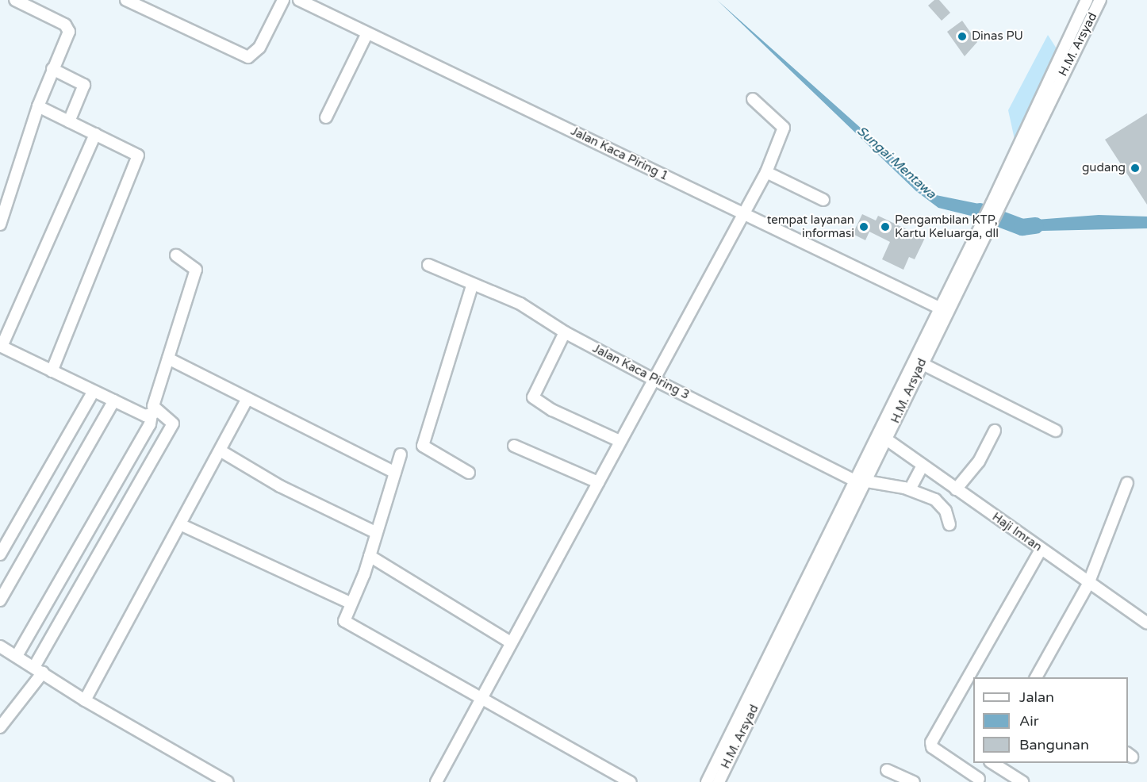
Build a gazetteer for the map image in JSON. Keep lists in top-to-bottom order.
{
  "streets": {
    "street": [
      "H.M. Arsyad",
      "Jalan Kaca Piring 1",
      "Jalan Kaca Piring 3",
      "Haji Imran"
    ]
  },
  "crossings": [
    ["H.M. Arsyad", "Jalan Kaca Piring 1"],
    ["H.M. Arsyad", "Jalan Kaca Piring 3"],
    ["H.M. Arsyad", "Haji Imran"]
  ],
  "water": ["Sungai Mentawa"],
  "places": [
    "Dinas PU",
    "gudang",
    "tempat layanan informasi",
    "Pengambilan KTP, Kartu Keluarga, dll"
  ],
  "legend": ["Jalan", "Air", "Bangunan"]
}
